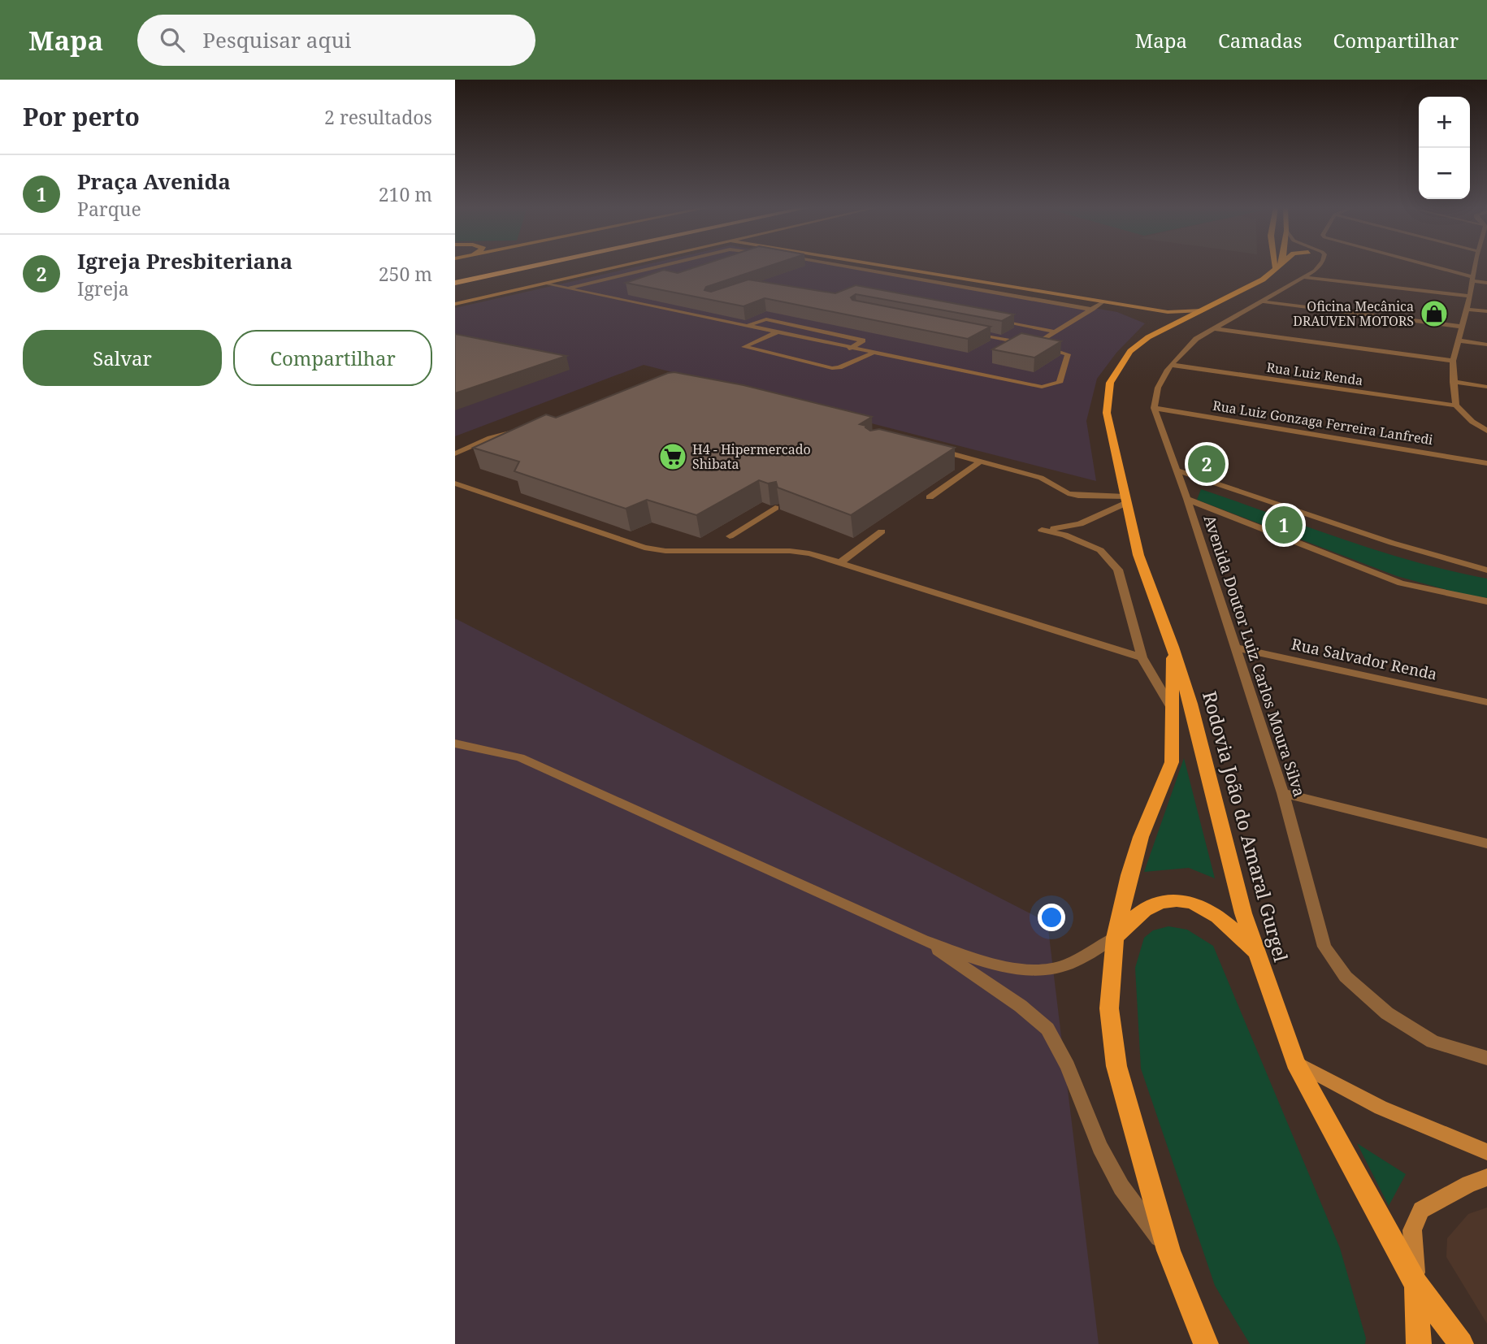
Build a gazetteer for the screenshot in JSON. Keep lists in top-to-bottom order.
{
  "streets": {
    "main road": ["Rodovia João do Amaral Gurgel"],
    "street": [
      "Rua Luiz Renda",
      "Rua Luiz Gonzaga Ferreira Lanfredi",
      "Avenida Doutor Luiz Carlos Moura Silva",
      "Rua Salvador Renda"
    ]
  },
  "crossings": [
    ["Rua Luiz Gonzaga Ferreira Lanfredi", "Avenida Doutor Luiz Carlos Moura Silva"],
    ["Avenida Doutor Luiz Carlos Moura Silva", "Rua Salvador Renda"]
  ],
  "places": {
    "shop": ["Oficina Mecânica DRAUVEN MOTORS"],
    "supermarket": ["H4 - Hipermercado Shibata"]
  },
  "page": {
    "header": "Mapa",
    "search": "Pesquisar aqui",
    "nav": ["Mapa", "Camadas", "Compartilhar"],
    "heading": ["Por perto", "2 resultados"],
    "map_buttons": ["+", "−"],
    "list": [
      {
        "mark": "1",
        "name": "Praça Avenida",
        "note": "Parque",
        "value": "210 m"
      },
      {
        "mark": "2",
        "name": "Igreja Presbiteriana",
        "note": "Igreja",
        "value": "250 m"
      }
    ],
    "buttons": ["Salvar", "Compartilhar"],
    "pins": ["2", "1"]
  }
}
